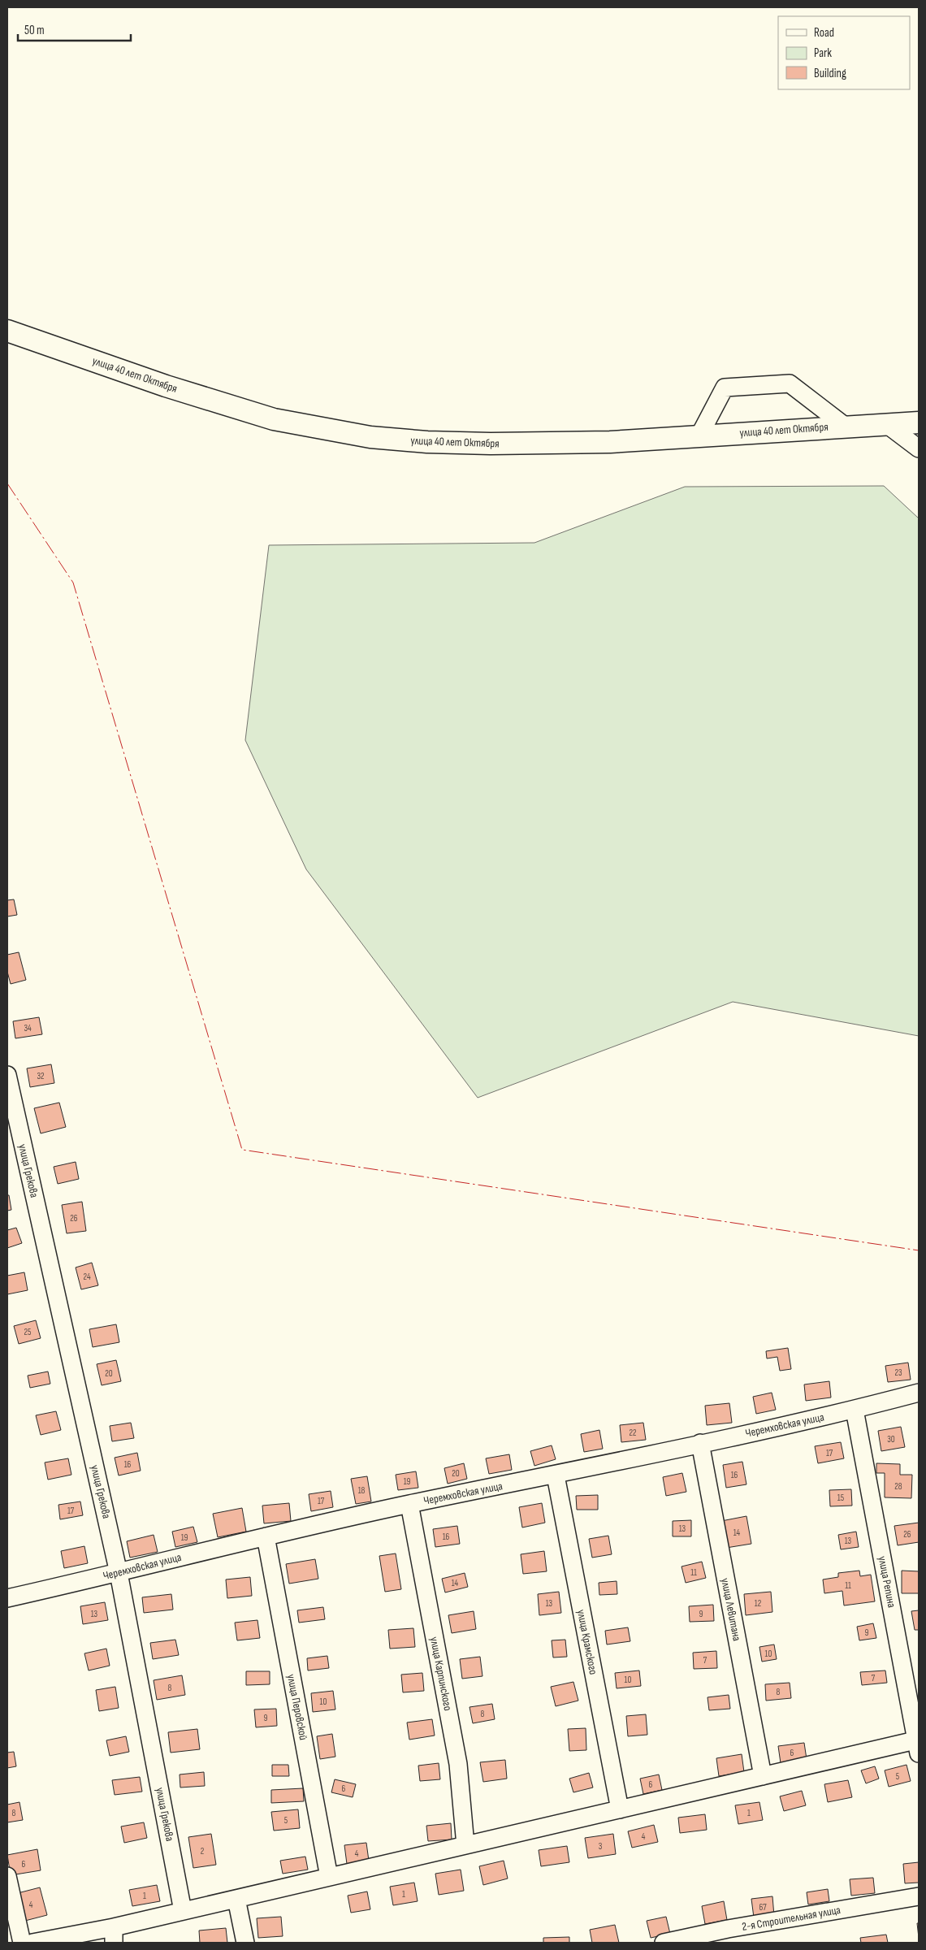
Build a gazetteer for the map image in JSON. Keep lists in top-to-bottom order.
{
  "streets": {
    "main road": ["улица 40 лет Октября"],
    "street": [
      "улица Грекова",
      "Черемховская улица",
      "улица Репина",
      "улица Левитана",
      "улица Крамского",
      "улица Карпинского",
      "улица Перовской",
      "2-я Строительная улица"
    ]
  },
  "crossings": [
    ["улица Грекова", "Черемховская улица"],
    ["Черемховская улица", "улица Репина"],
    ["Черемховская улица", "улица Левитана"],
    ["Черемховская улица", "улица Крамского"],
    ["Черемховская улица", "улица Карпинского"],
    ["Черемховская улица", "улица Перовской"]
  ],
  "house_numbers": [
    "34",
    "32",
    "26",
    "24",
    "25",
    "23",
    "20",
    "22",
    "30",
    "17",
    "16",
    "20",
    "16",
    "19",
    "28",
    "18",
    "15",
    "17",
    "17",
    "13",
    "14",
    "26",
    "16",
    "19",
    "13",
    "11",
    "14",
    "11",
    "13",
    "12",
    "13",
    "9",
    "9",
    "10",
    "7",
    "7",
    "10",
    "8",
    "8",
    "10",
    "8",
    "9",
    "6",
    "5",
    "6",
    "6",
    "8",
    "1",
    "5",
    "4",
    "3",
    "2",
    "4",
    "6",
    "1",
    "1",
    "4",
    "67"
  ],
  "legend": ["Road", "Park", "Building"],
  "scale_bar": "50 m"
}
